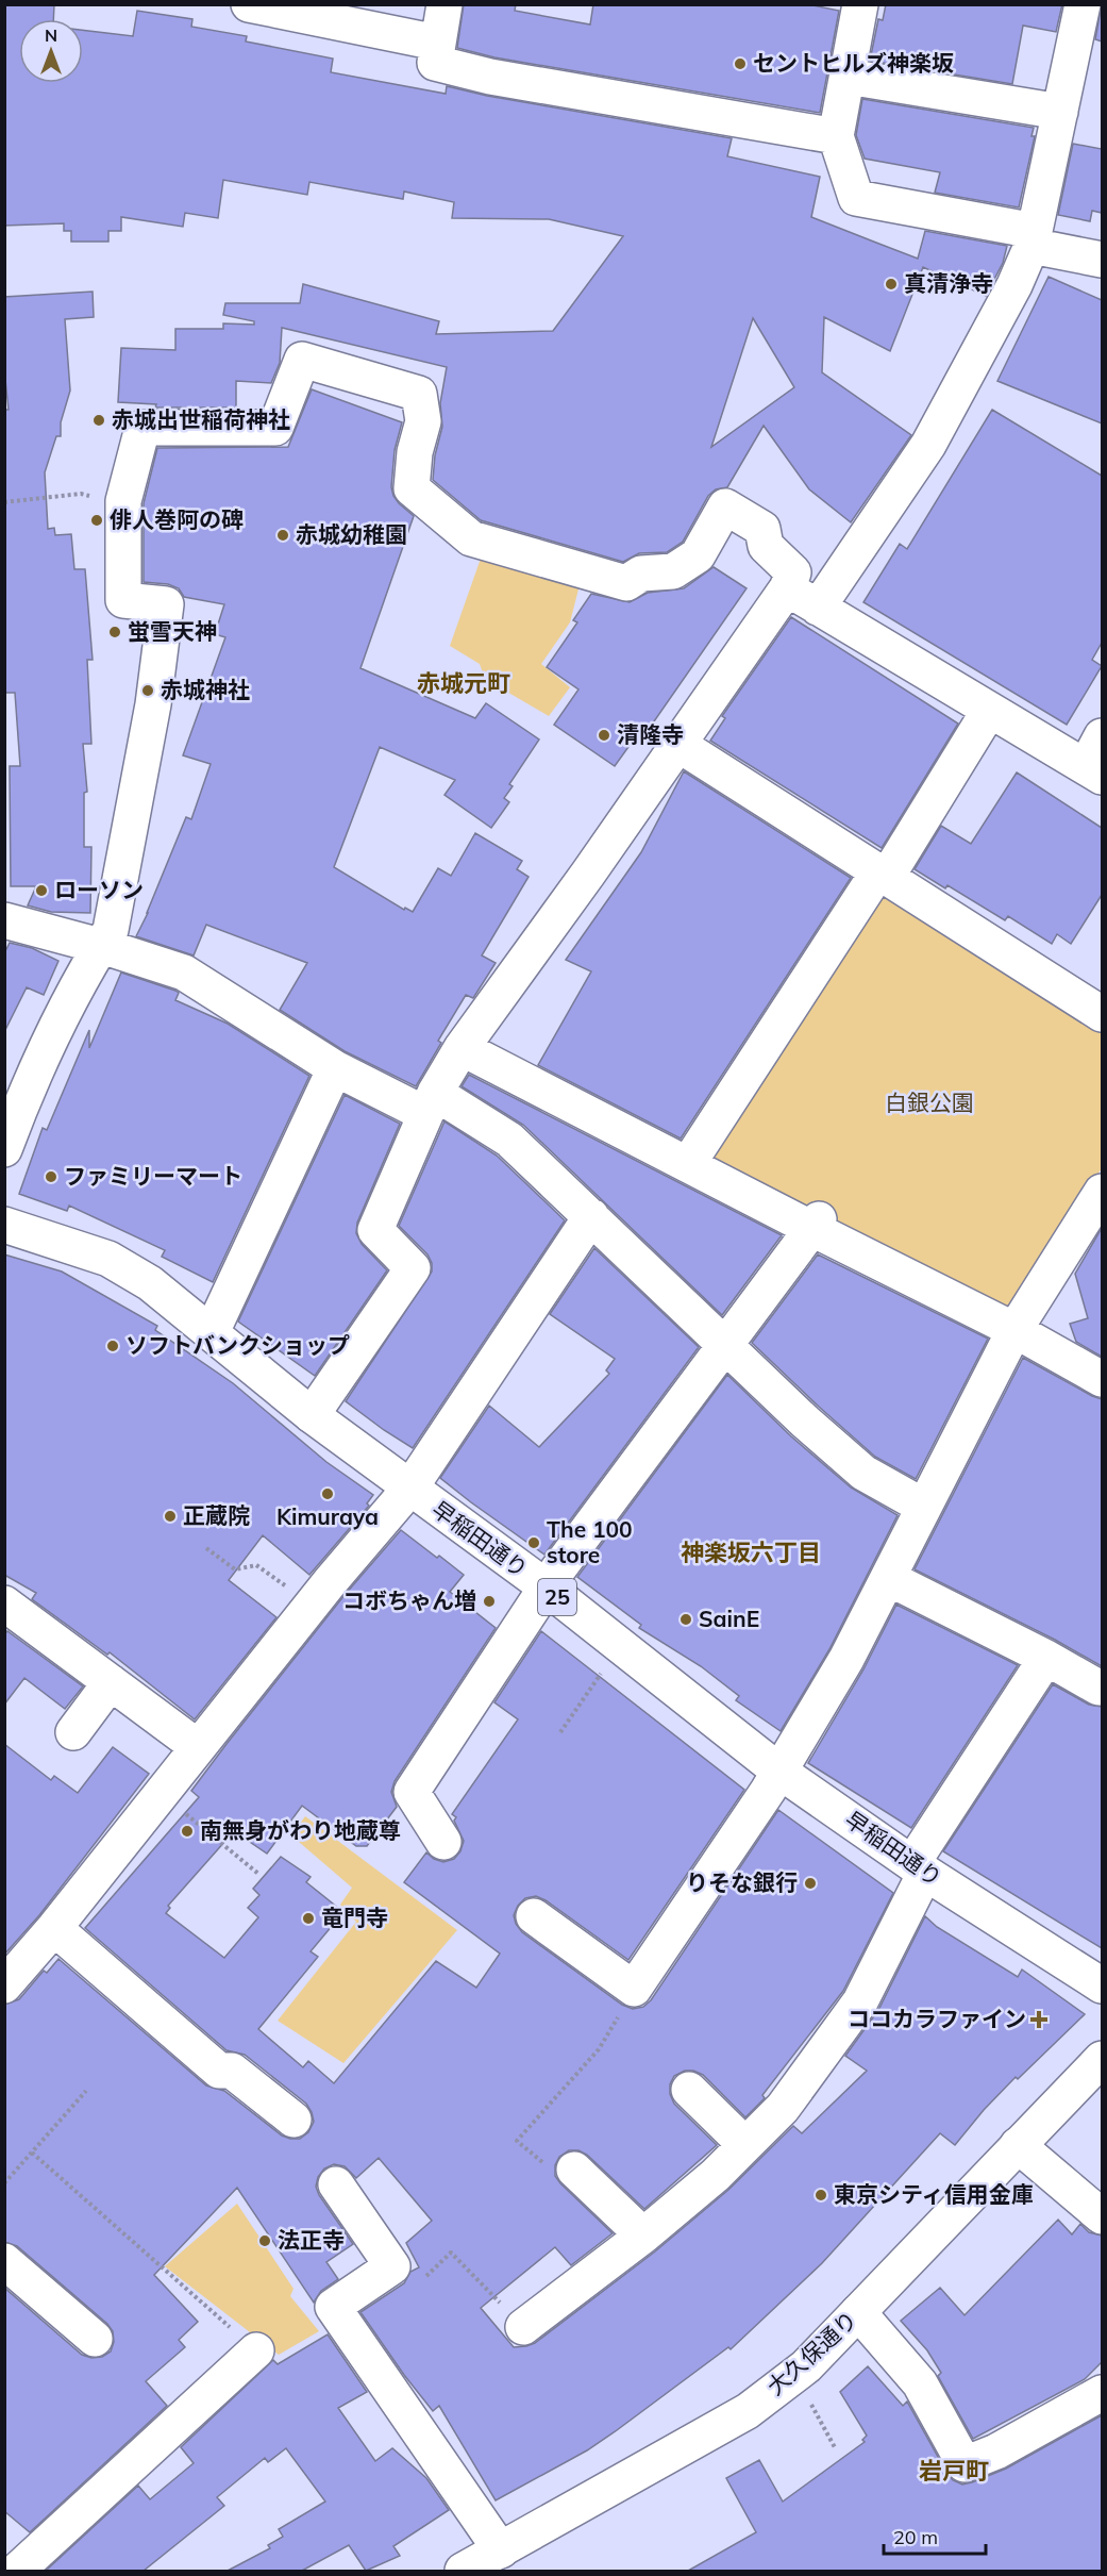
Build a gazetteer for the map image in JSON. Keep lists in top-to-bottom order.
{
  "streets": {
    "street": ["早稲田通り", "25", "大久保通り"]
  },
  "districts": ["赤城元町", "神楽坂六丁目", "岩戸町"],
  "parks": ["白銀公園"],
  "places": {
    "other": [
      "セントヒルズ神楽坂",
      "真清浄寺",
      "赤城出世稲荷神社",
      "俳人巻阿の碑",
      "赤城幼稚園",
      "蛍雪天神",
      "赤城神社",
      "清隆寺",
      "ローソン",
      "ファミリーマート",
      "ソフトバンクショップ",
      "Kimuraya",
      "正蔵院",
      "The 100 store",
      "コボちゃん増",
      "SainE",
      "南無身がわり地蔵尊",
      "りそな銀行",
      "竜門寺",
      "東京シティ信用金庫",
      "法正寺"
    ],
    "health": ["ココカラファイン"]
  },
  "scale_bar": "20 m",
  "north": "top"
}
